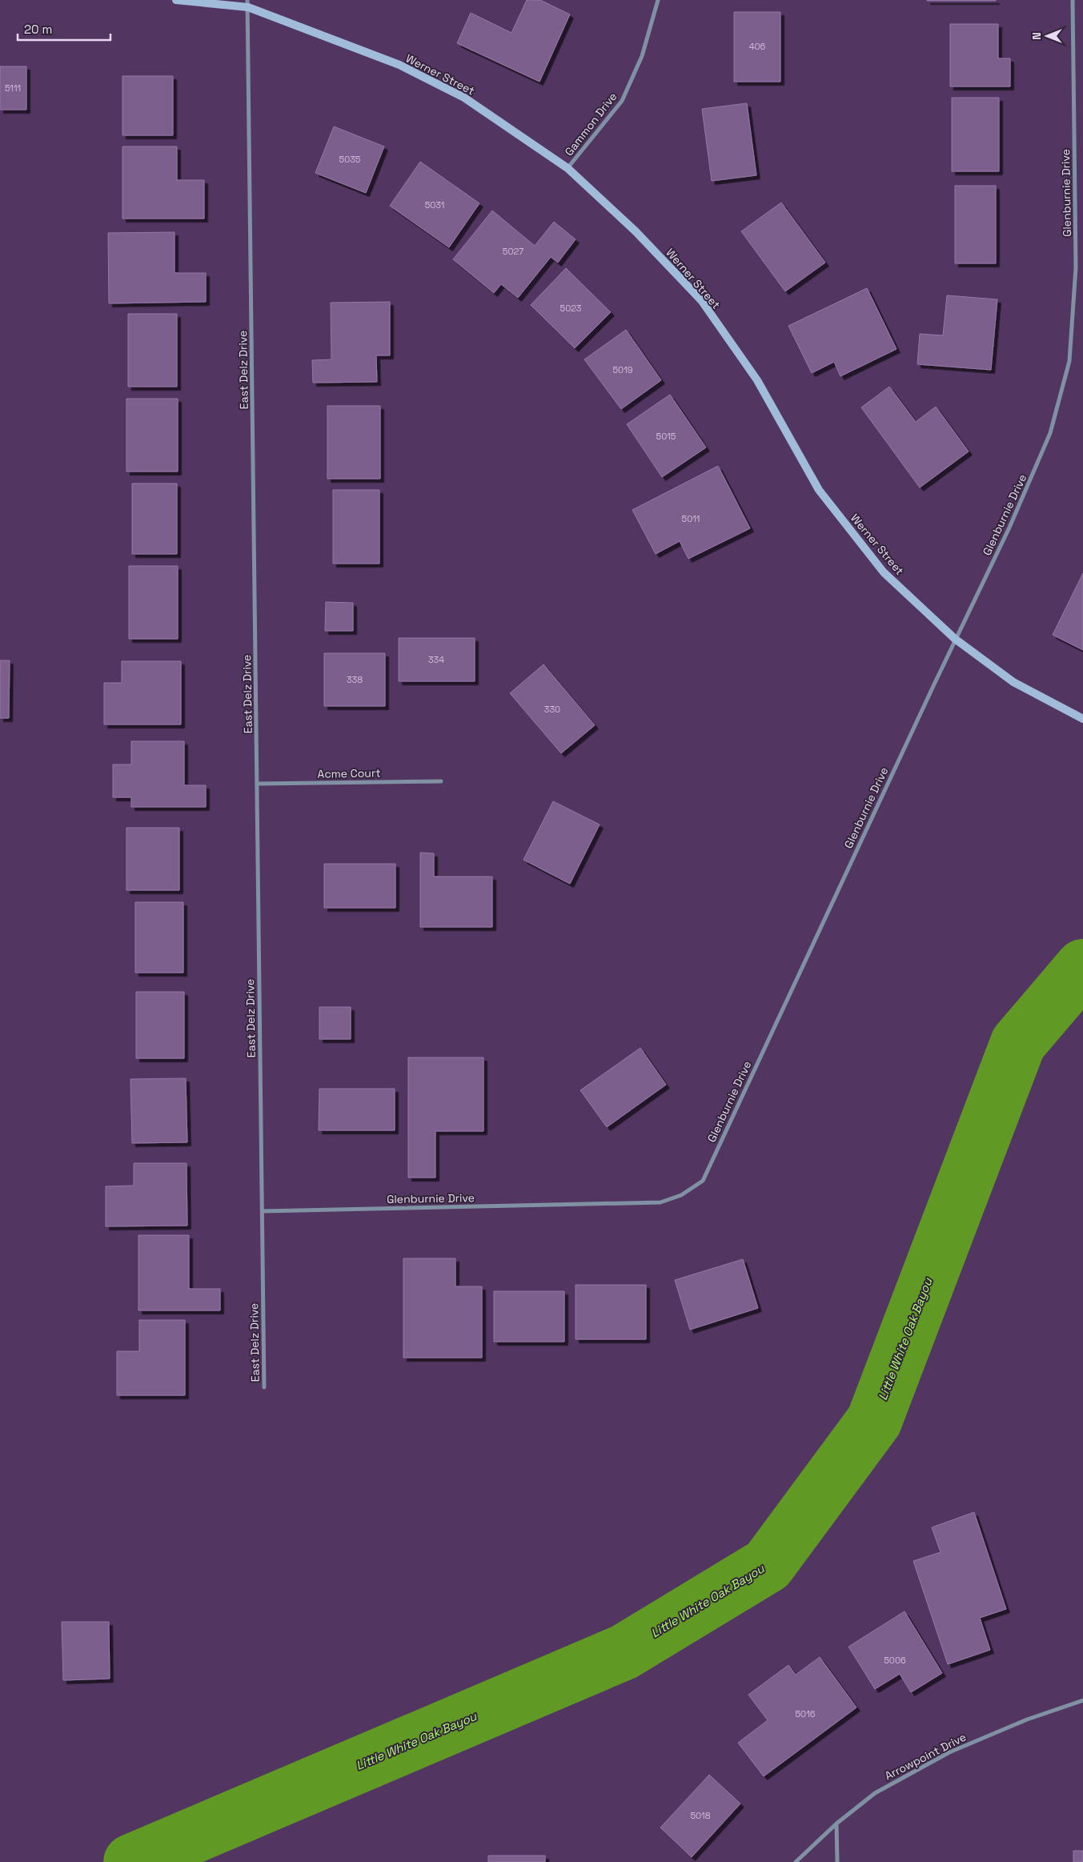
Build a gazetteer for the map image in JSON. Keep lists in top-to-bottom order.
{
  "streets": {
    "street": [
      "Werner Street",
      "Gammon Drive",
      "Glenburnie Drive",
      "East Delz Drive",
      "Acme Court",
      "Arrowpoint Drive"
    ]
  },
  "crossings": [
    ["Werner Street", "Gammon Drive"],
    ["Werner Street", "Glenburnie Drive"],
    ["Werner Street", "East Delz Drive"],
    ["Glenburnie Drive", "East Delz Drive"],
    ["East Delz Drive", "Acme Court"]
  ],
  "water": ["Little White Oak Bayou"],
  "house_numbers": [
    "406",
    "5111",
    "5035",
    "5031",
    "5027",
    "5023",
    "5019",
    "5015",
    "5011",
    "334",
    "338",
    "330",
    "5006",
    "5016",
    "5018"
  ],
  "scale_bar": "20 m",
  "north": "left"
}
